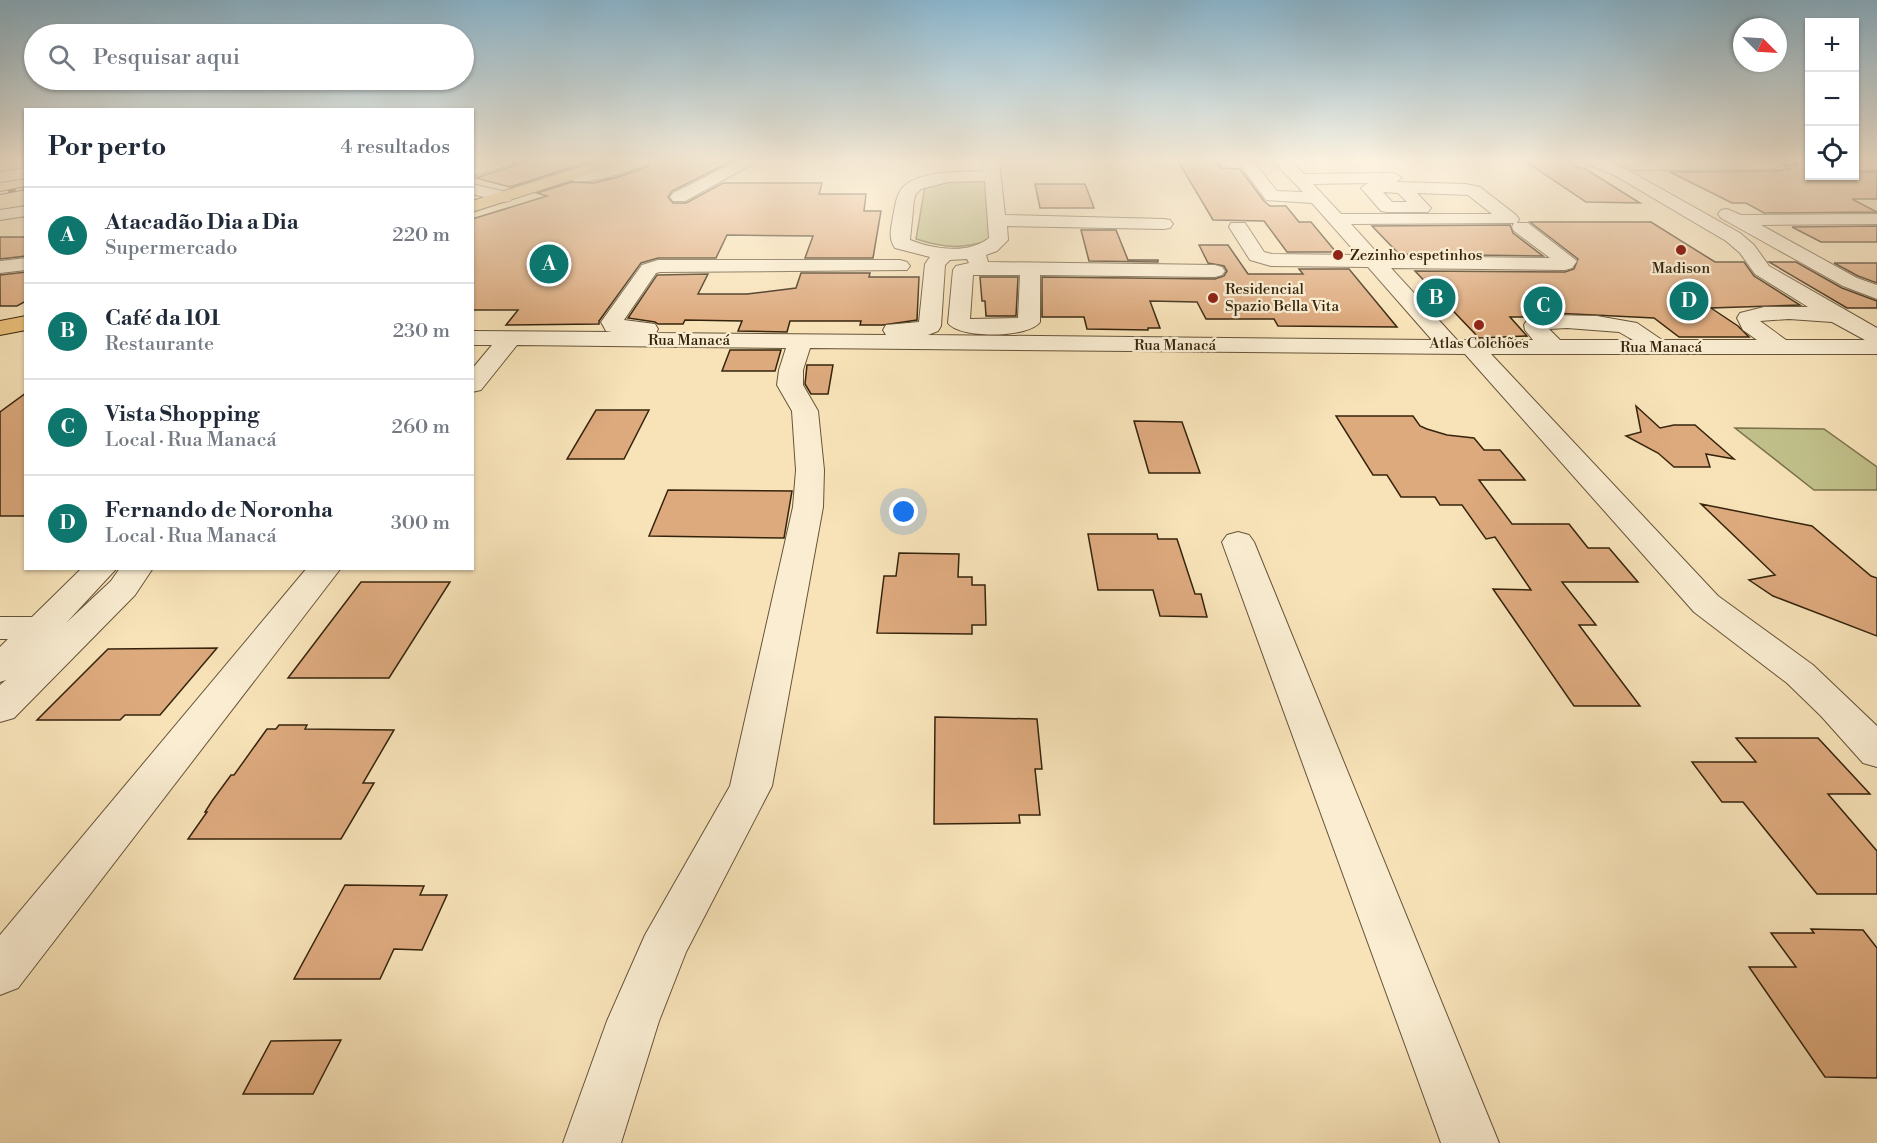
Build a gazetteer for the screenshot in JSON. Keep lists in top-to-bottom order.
{
  "streets": {
    "street": ["Rua Manacá"]
  },
  "places": [
    "Madison",
    "Zezinho espetinhos",
    "Residencial Spazio Bella Vita",
    "Atlas Colchões"
  ],
  "north": "bottom right",
  "page": {
    "map_buttons": ["+", "−"],
    "search": "Pesquisar aqui",
    "heading": ["Por perto", "4 resultados"],
    "list": [
      {
        "mark": "A",
        "name": "Atacadão Dia a Dia",
        "note": "Supermercado",
        "value": "220 m"
      },
      {
        "mark": "B",
        "name": "Café da 101",
        "note": "Restaurante",
        "value": "230 m"
      },
      {
        "mark": "C",
        "name": "Vista Shopping",
        "note": "Local · Rua Manacá",
        "value": "260 m"
      },
      {
        "mark": "D",
        "name": "Fernando de Noronha",
        "note": "Local · Rua Manacá",
        "value": "300 m"
      }
    ],
    "pins": [
      "A",
      "B",
      "D",
      "C"
    ]
  }
}
